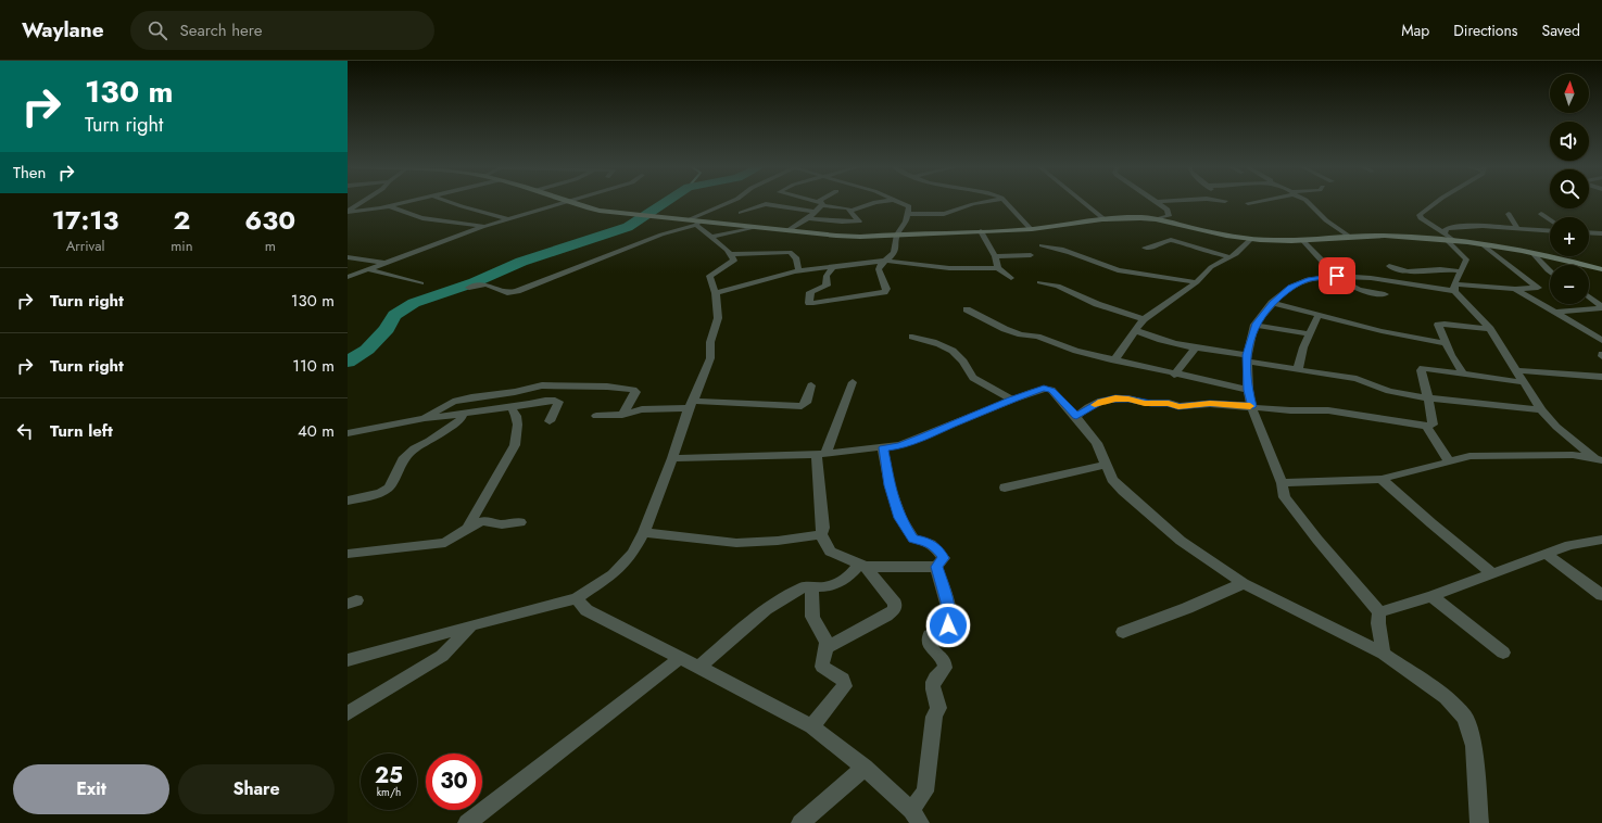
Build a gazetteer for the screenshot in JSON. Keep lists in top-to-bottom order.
{
  "north": "top",
  "page": {
    "header": "Waylane",
    "search": "Search here",
    "nav": ["Map", "Directions", "Saved"],
    "turn": ["130 m", "Turn right"],
    "map_buttons": ["+", "−"],
    "then": "Then",
    "eta": [
      "17:13",
      "Arrival",
      "2",
      "min",
      "630",
      "m"
    ],
    "list": [
      {
        "name": "Turn right",
        "value": "130 m"
      },
      {
        "name": "Turn right",
        "value": "110 m"
      },
      {
        "name": "Turn left",
        "value": "40 m"
      }
    ],
    "speed": "25 km/h",
    "limit": "30",
    "buttons": ["Exit", "Share"]
  }
}
